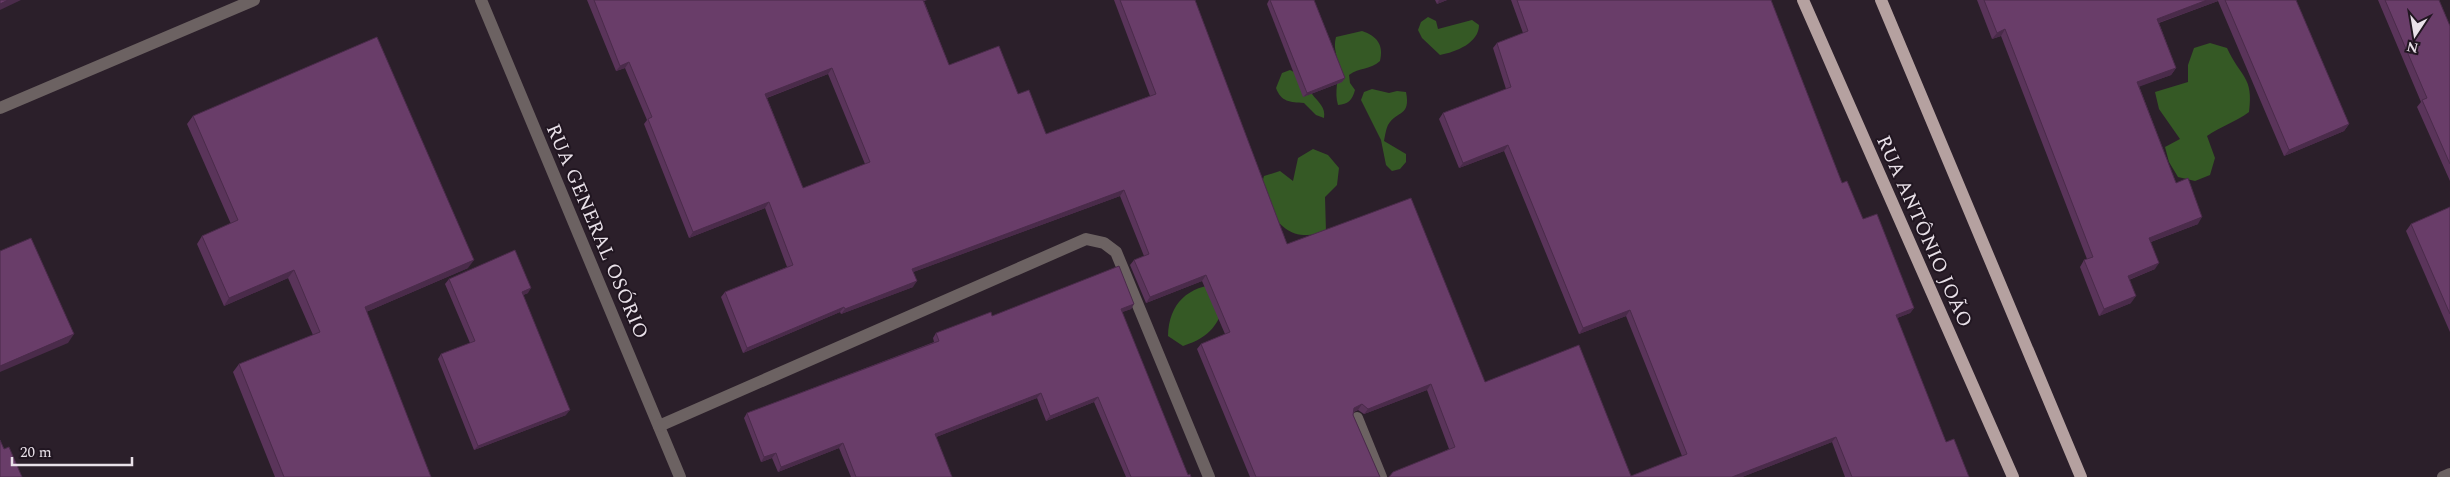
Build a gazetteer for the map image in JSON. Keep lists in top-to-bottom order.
{
  "streets": {
    "main road": ["RUA ANTÔNIO JOÃO"],
    "street": ["RUA GENERAL OSÓRIO"]
  },
  "scale_bar": "20 m",
  "north": "bottom"
}
